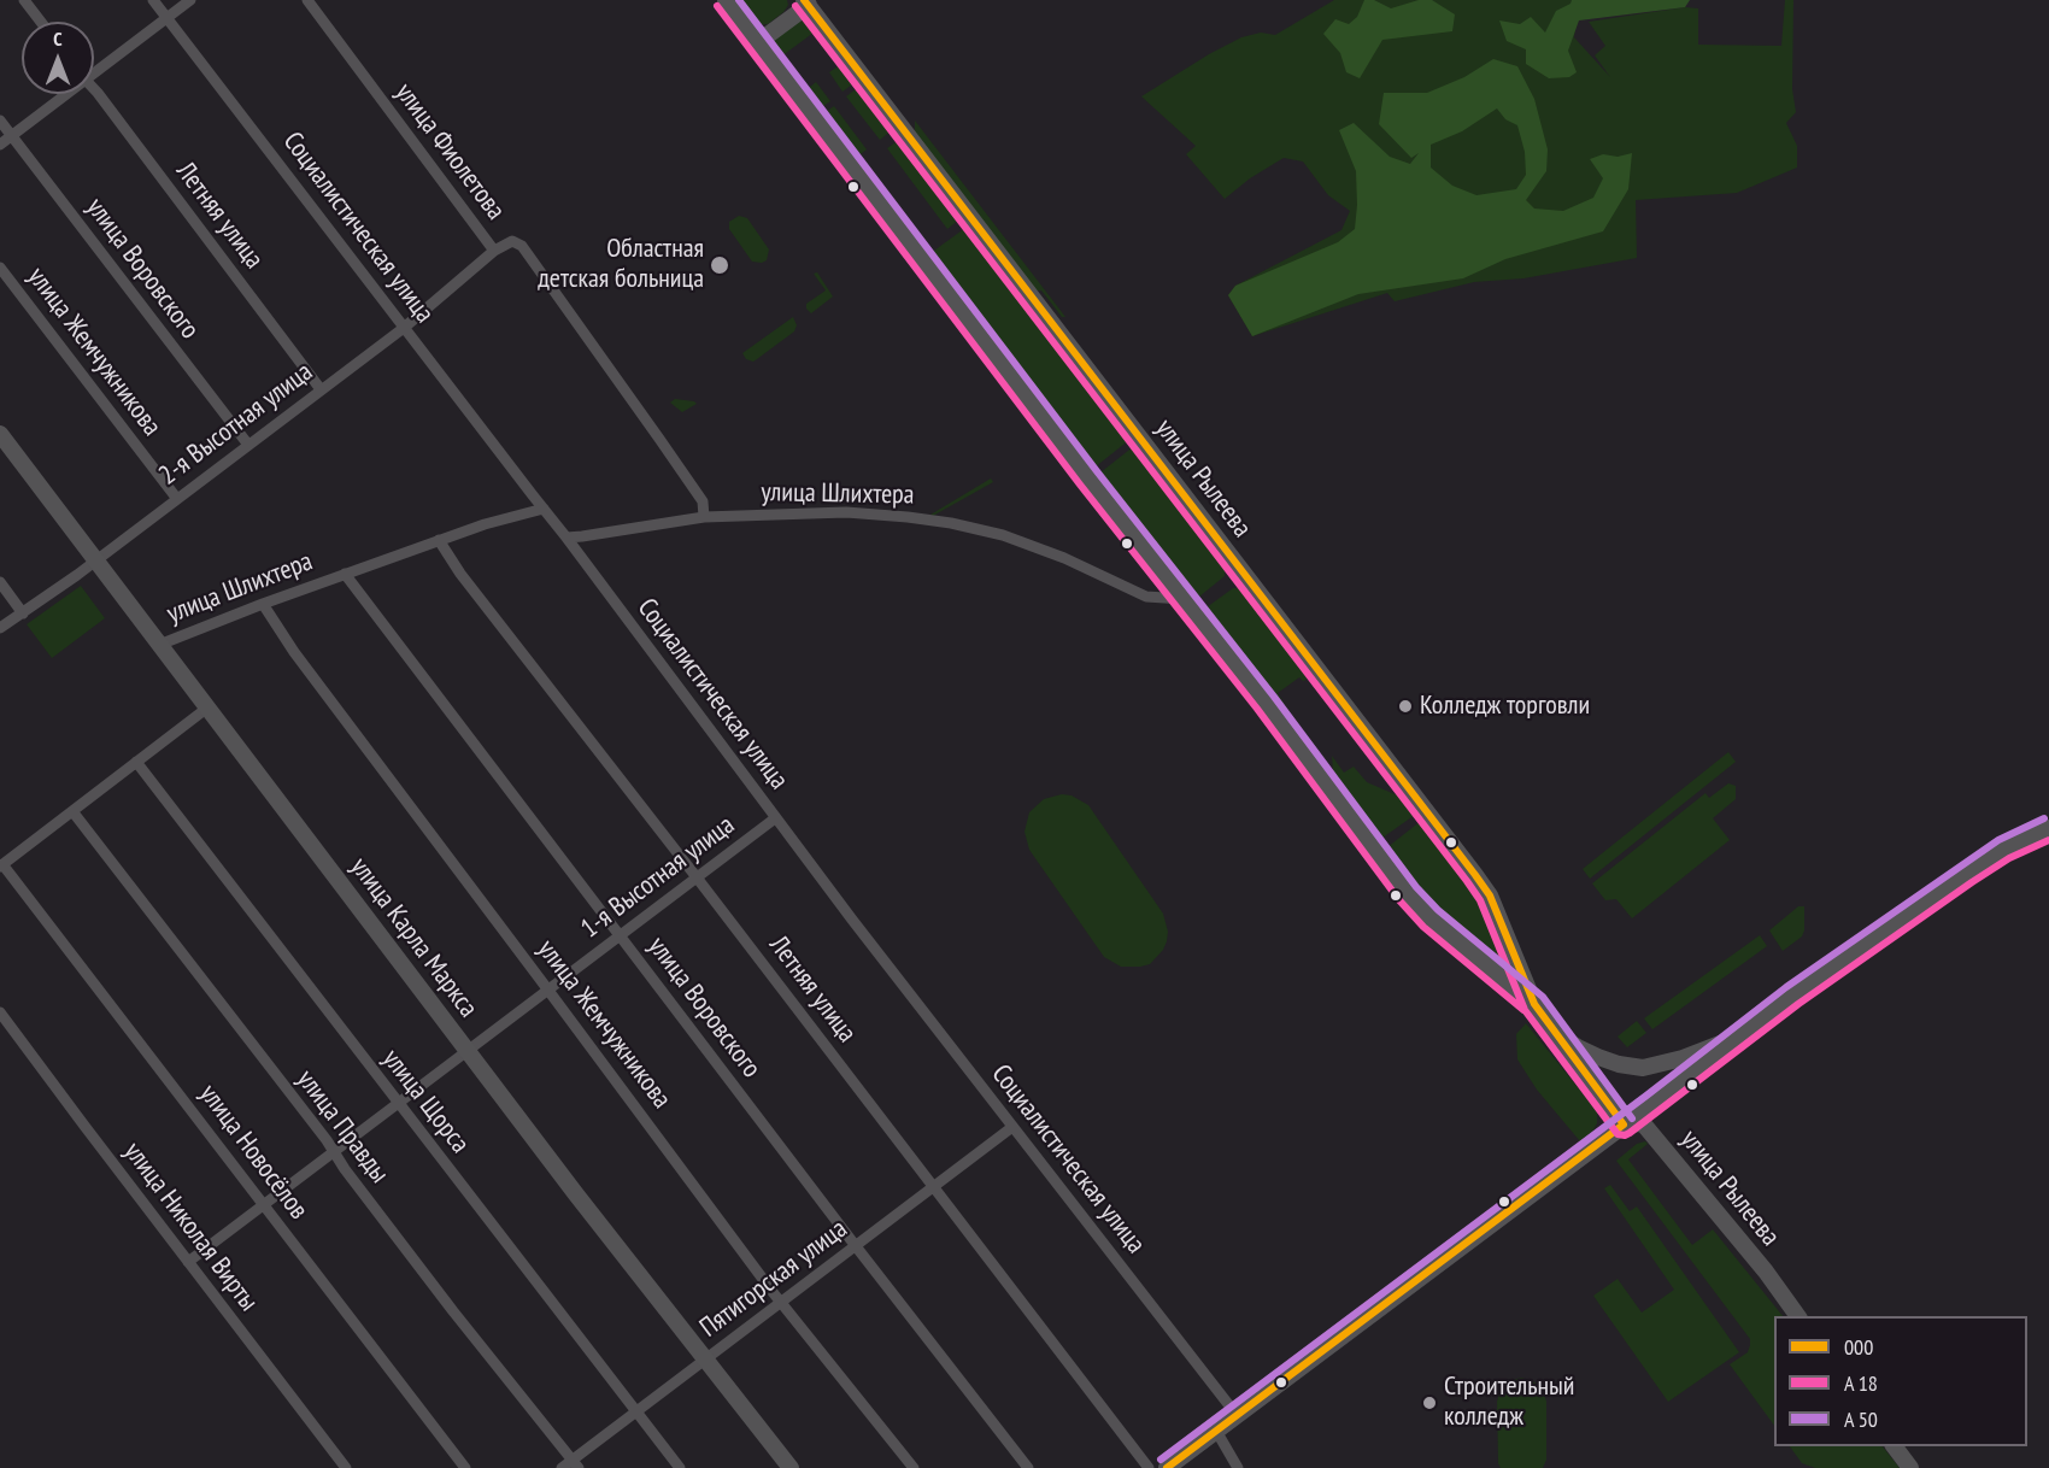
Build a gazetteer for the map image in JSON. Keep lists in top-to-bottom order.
{
  "streets": {
    "main road": ["улица Рылеева", "улица Карла Маркса"],
    "street": [
      "улица Фиолетова",
      "Летняя улица",
      "Социалистическая улица",
      "улица Воровского",
      "улица Жемчужникова",
      "2-я Высотная улица",
      "улица Шлихтера",
      "1-я Высотная улица",
      "улица Щорса",
      "улица Правды",
      "улица Новосёлов",
      "улица Николая Вирты",
      "Пятигорская улица"
    ]
  },
  "crossings": [
    ["улица Фиолетова", "2-я Высотная улица"],
    ["улица Фиолетова", "улица Шлихтера"],
    ["Летняя улица", "2-я Высотная улица"],
    ["Летняя улица", "улица Шлихтера"],
    ["Летняя улица", "1-я Высотная улица"],
    ["Летняя улица", "Пятигорская улица"],
    ["Социалистическая улица", "2-я Высотная улица"],
    ["Социалистическая улица", "улица Шлихтера"],
    ["Социалистическая улица", "1-я Высотная улица"],
    ["Социалистическая улица", "Пятигорская улица"],
    ["улица Воровского", "2-я Высотная улица"],
    ["улица Воровского", "улица Шлихтера"],
    ["улица Воровского", "1-я Высотная улица"],
    ["улица Воровского", "Пятигорская улица"],
    ["улица Жемчужникова", "2-я Высотная улица"],
    ["улица Жемчужникова", "улица Шлихтера"],
    ["улица Жемчужникова", "1-я Высотная улица"],
    ["улица Жемчужникова", "Пятигорская улица"],
    ["2-я Высотная улица", "улица Карла Маркса"],
    ["улица Рылеева", "улица Шлихтера"],
    ["улица Шлихтера", "улица Карла Маркса"],
    ["1-я Высотная улица", "улица Карла Маркса"],
    ["1-я Высотная улица", "улица Щорса"],
    ["1-я Высотная улица", "улица Правды"],
    ["1-я Высотная улица", "улица Новосёлов"],
    ["1-я Высотная улица", "улица Николая Вирты"],
    ["улица Карла Маркса", "Пятигорская улица"],
    ["улица Щорса", "Пятигорская улица"],
    ["улица Правды", "Пятигорская улица"]
  ],
  "places": ["Областная детская больница", "Колледж торговли", "Строительный колледж"],
  "lines": ["transit line 000"],
  "legend": ["000", "А 18", "А 50"],
  "north": "top"
}
